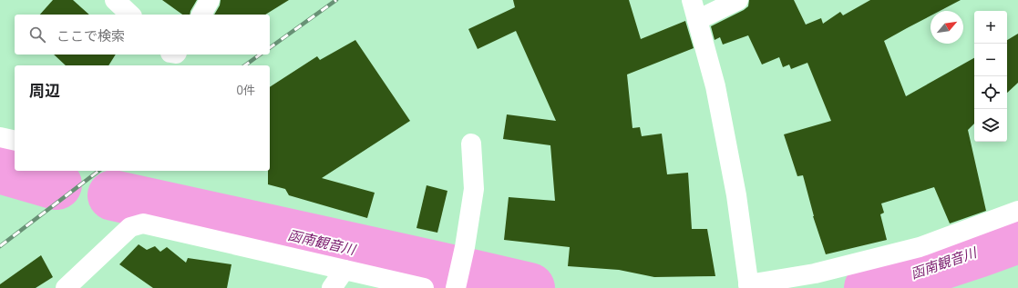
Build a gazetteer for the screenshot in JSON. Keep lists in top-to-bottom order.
{
  "water": ["函南観音川"],
  "north": "top right",
  "page": {
    "map_buttons": ["+", "−"],
    "search": "ここで検索",
    "heading": ["周辺", "0件"]
  }
}
